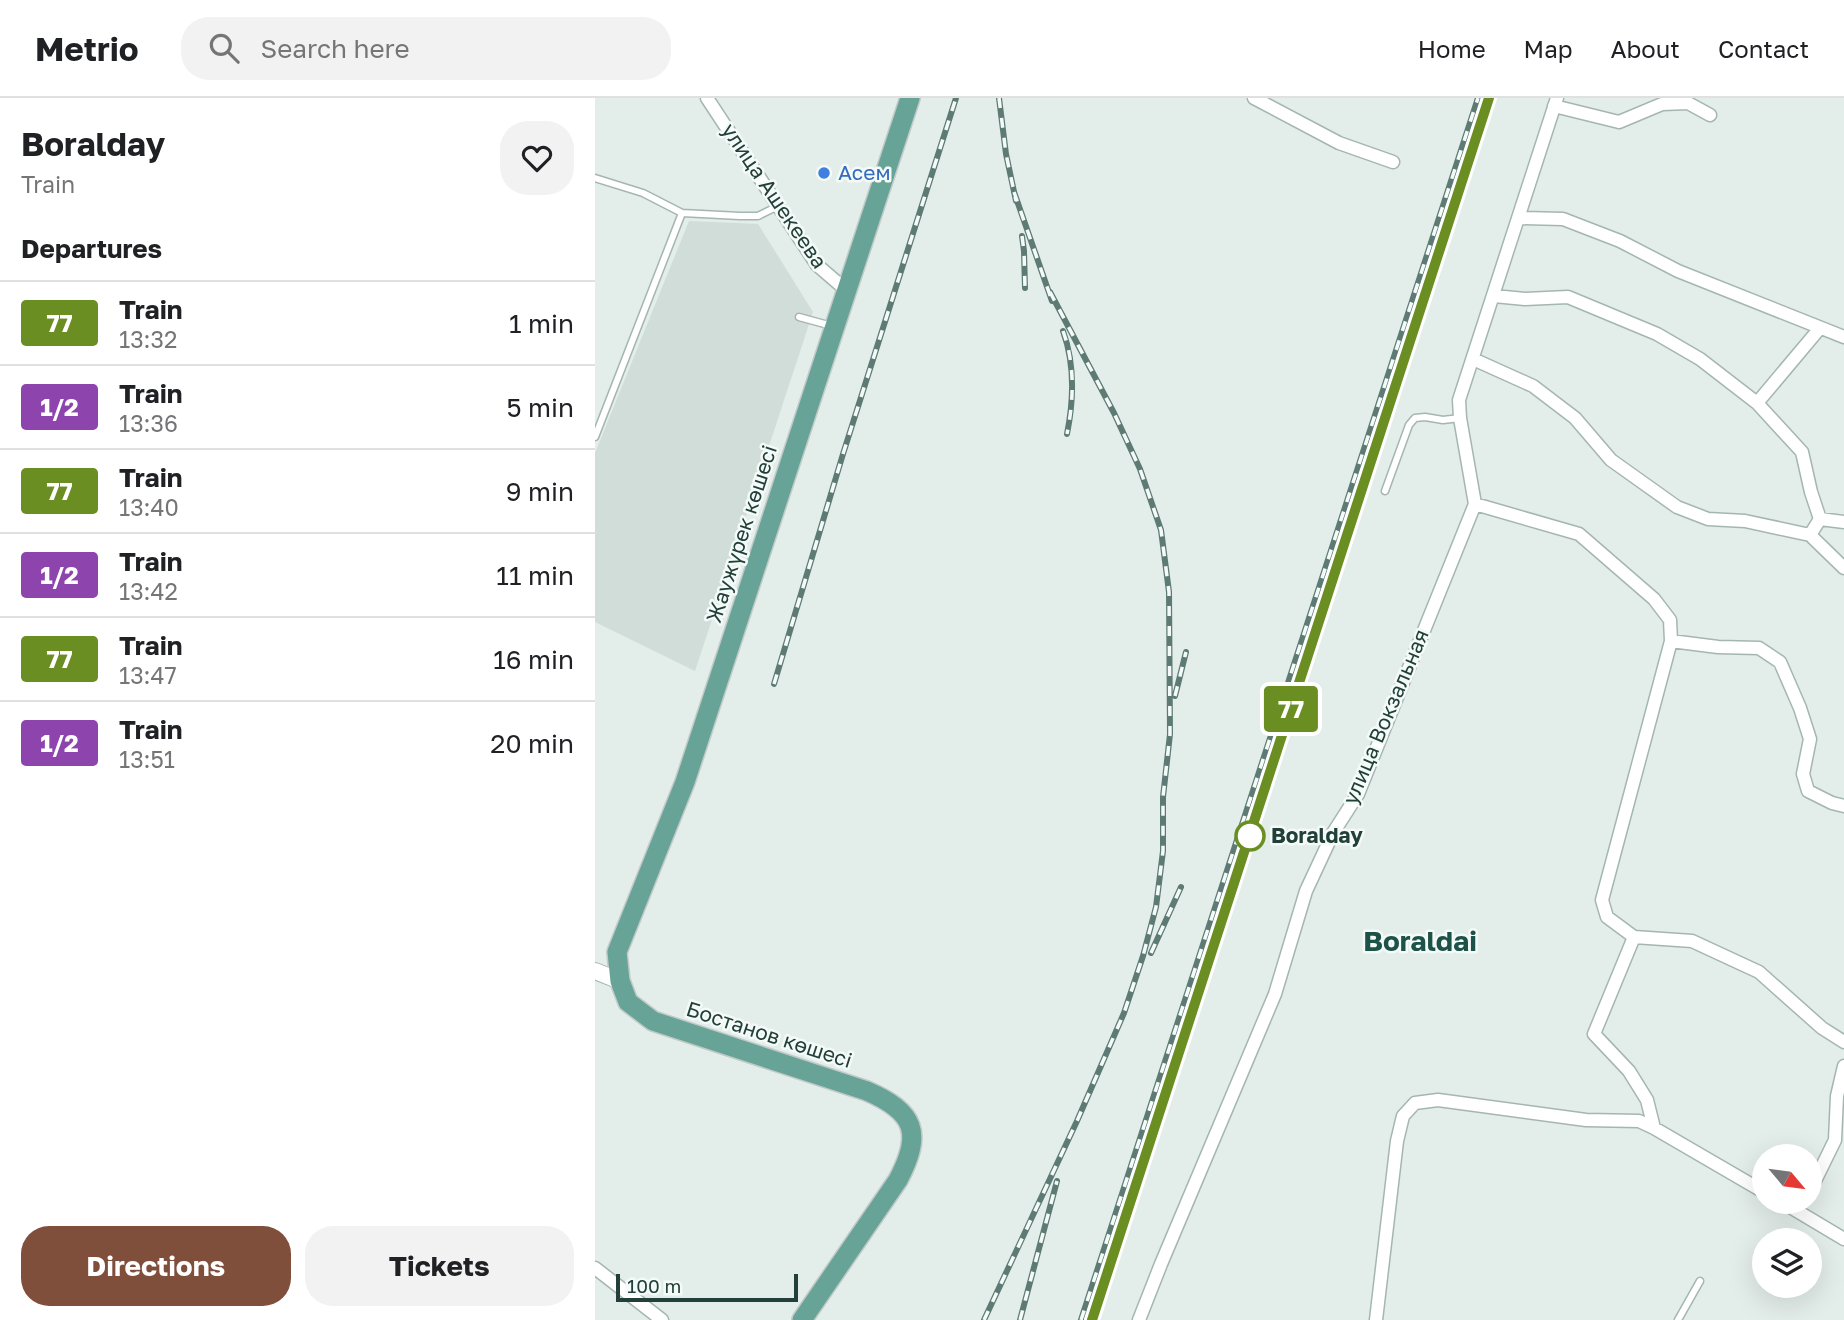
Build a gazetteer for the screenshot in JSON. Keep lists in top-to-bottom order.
{
  "streets": {
    "main road": ["Жаужүрек көшесі", "Бостанов көшесі"],
    "street": ["улица Ашекеева", "улица Вокзальная"]
  },
  "crossings": [
    ["улица Ашекеева", "Жаужүрек көшесі"],
    ["Жаужүрек көшесі", "Бостанов көшесі"]
  ],
  "districts": ["Boraldai"],
  "places": ["Асем", "Boralday"],
  "scale_bar": "100 m",
  "north": "bottom right",
  "page": {
    "header": "Metrio",
    "search": "Search here",
    "nav": [
      "Home",
      "Map",
      "About",
      "Contact"
    ],
    "heading": [
      ["Boralday", "Train"],
      "Departures"
    ],
    "on_map": "77",
    "list": [
      {
        "mark": "77",
        "name": "Train",
        "note": "13:32",
        "value": "1 min"
      },
      {
        "mark": "1/2",
        "name": "Train",
        "note": "13:36",
        "value": "5 min"
      },
      {
        "mark": "77",
        "name": "Train",
        "note": "13:40",
        "value": "9 min"
      },
      {
        "mark": "1/2",
        "name": "Train",
        "note": "13:42",
        "value": "11 min"
      },
      {
        "mark": "77",
        "name": "Train",
        "note": "13:47",
        "value": "16 min"
      },
      {
        "mark": "1/2",
        "name": "Train",
        "note": "13:51",
        "value": "20 min"
      }
    ],
    "buttons": ["Directions", "Tickets"],
    "scale": "100 m"
  }
}
